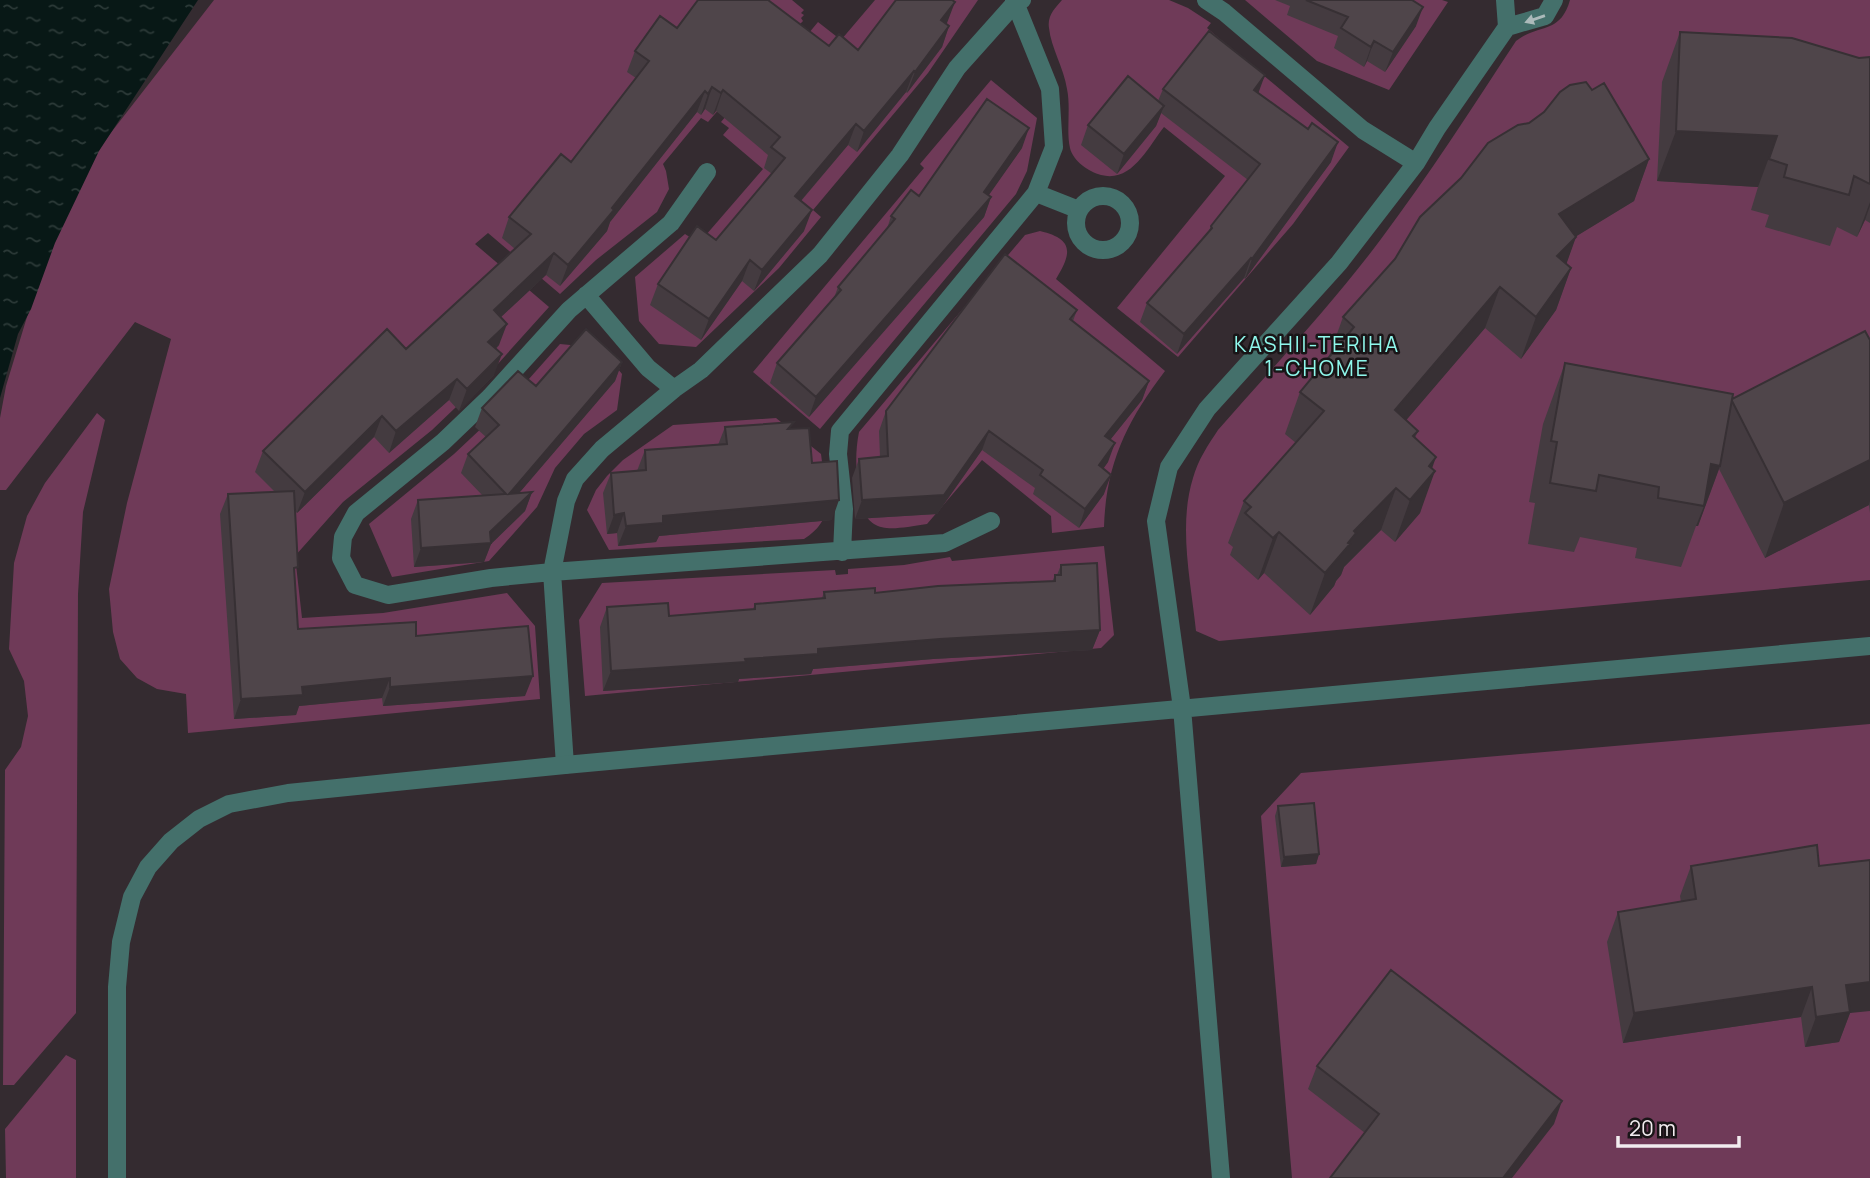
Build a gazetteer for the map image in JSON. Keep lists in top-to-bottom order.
{
  "districts": ["KASHII-TERIHA 1-CHOME"],
  "scale_bar": "20 m"
}
